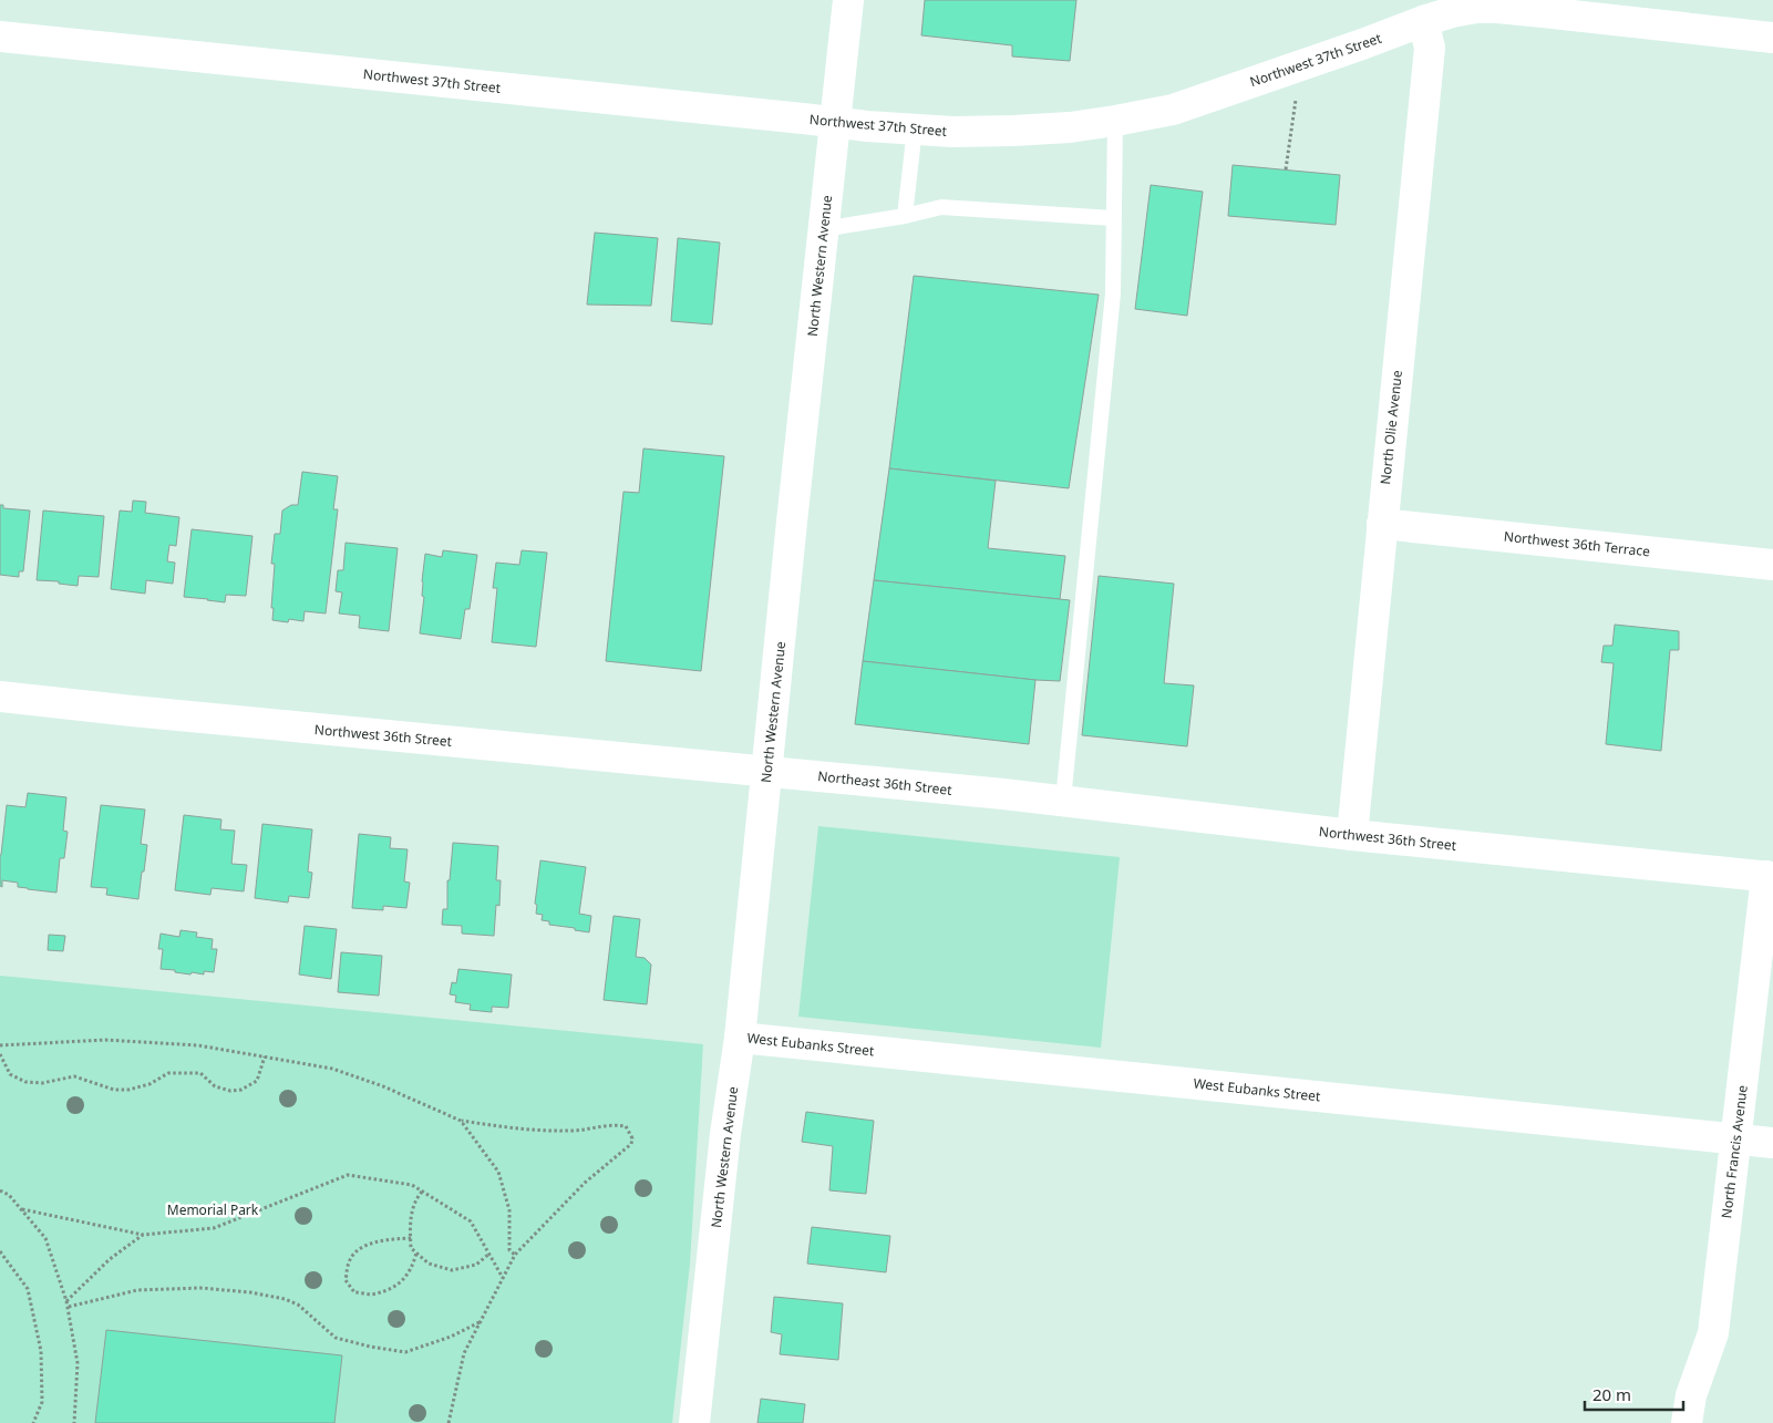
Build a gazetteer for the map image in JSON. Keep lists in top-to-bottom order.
{
  "streets": {
    "street": [
      "Northwest 37th Street",
      "North Western Avenue",
      "North Olie Avenue",
      "Northwest 36th Terrace",
      "Northwest 36th Street",
      "Northeast 36th Street",
      "West Eubanks Street",
      "North Francis Avenue"
    ]
  },
  "crossings": [
    ["Northwest 37th Street", "North Western Avenue"],
    ["Northwest 37th Street", "North Olie Avenue"],
    ["North Western Avenue", "Northwest 36th Street"],
    ["North Western Avenue", "Northeast 36th Street"],
    ["North Western Avenue", "West Eubanks Street"],
    ["North Olie Avenue", "Northwest 36th Terrace"],
    ["North Olie Avenue", "Northwest 36th Street"],
    ["Northwest 36th Street", "Northeast 36th Street"],
    ["Northwest 36th Street", "North Francis Avenue"],
    ["West Eubanks Street", "North Francis Avenue"]
  ],
  "parks": ["Memorial Park"],
  "scale_bar": "20 m"
}
